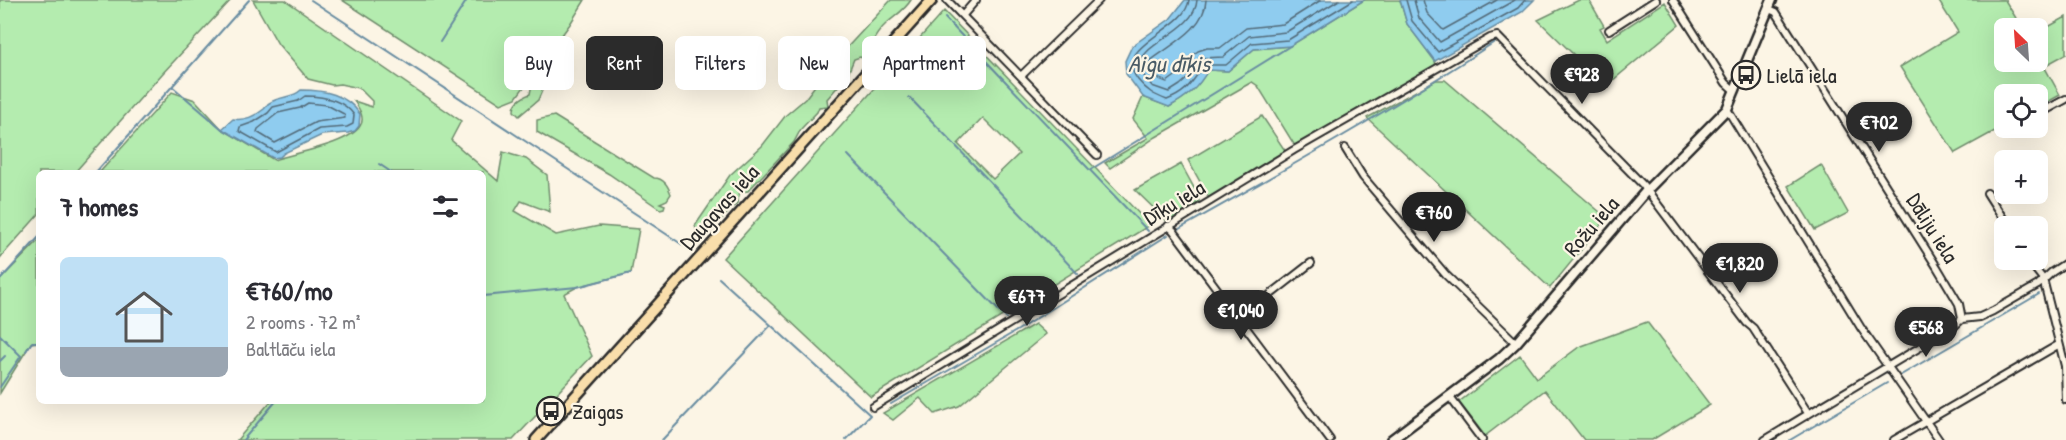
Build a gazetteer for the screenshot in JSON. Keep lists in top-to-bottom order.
{
  "streets": {
    "main road": ["Daugavas iela"],
    "street": ["Dīķu iela", "Rožu iela", "Dāliju iela"]
  },
  "crossings": [
    ["Dīķu iela", "Rožu iela"],
    ["Rožu iela", "Dāliju iela"]
  ],
  "water": ["Aigu dīķis"],
  "places": {
    "bus stop": ["Lielā iela", "Zaigas"]
  },
  "north": "top left",
  "page": {
    "map_buttons": ["+", "−"],
    "chip": [
      "Buy",
      "Rent",
      "Filters",
      "New",
      "Apartment"
    ],
    "price": [
      "€928",
      "€702",
      "€760",
      "€1,820",
      "€677",
      "€1,040",
      "€568"
    ],
    "heading": "7 homes",
    "list": [
      {
        "name": "€760/mo",
        "note": "2 rooms · 72 m² · Baltlāču iela"
      }
    ]
  }
}
